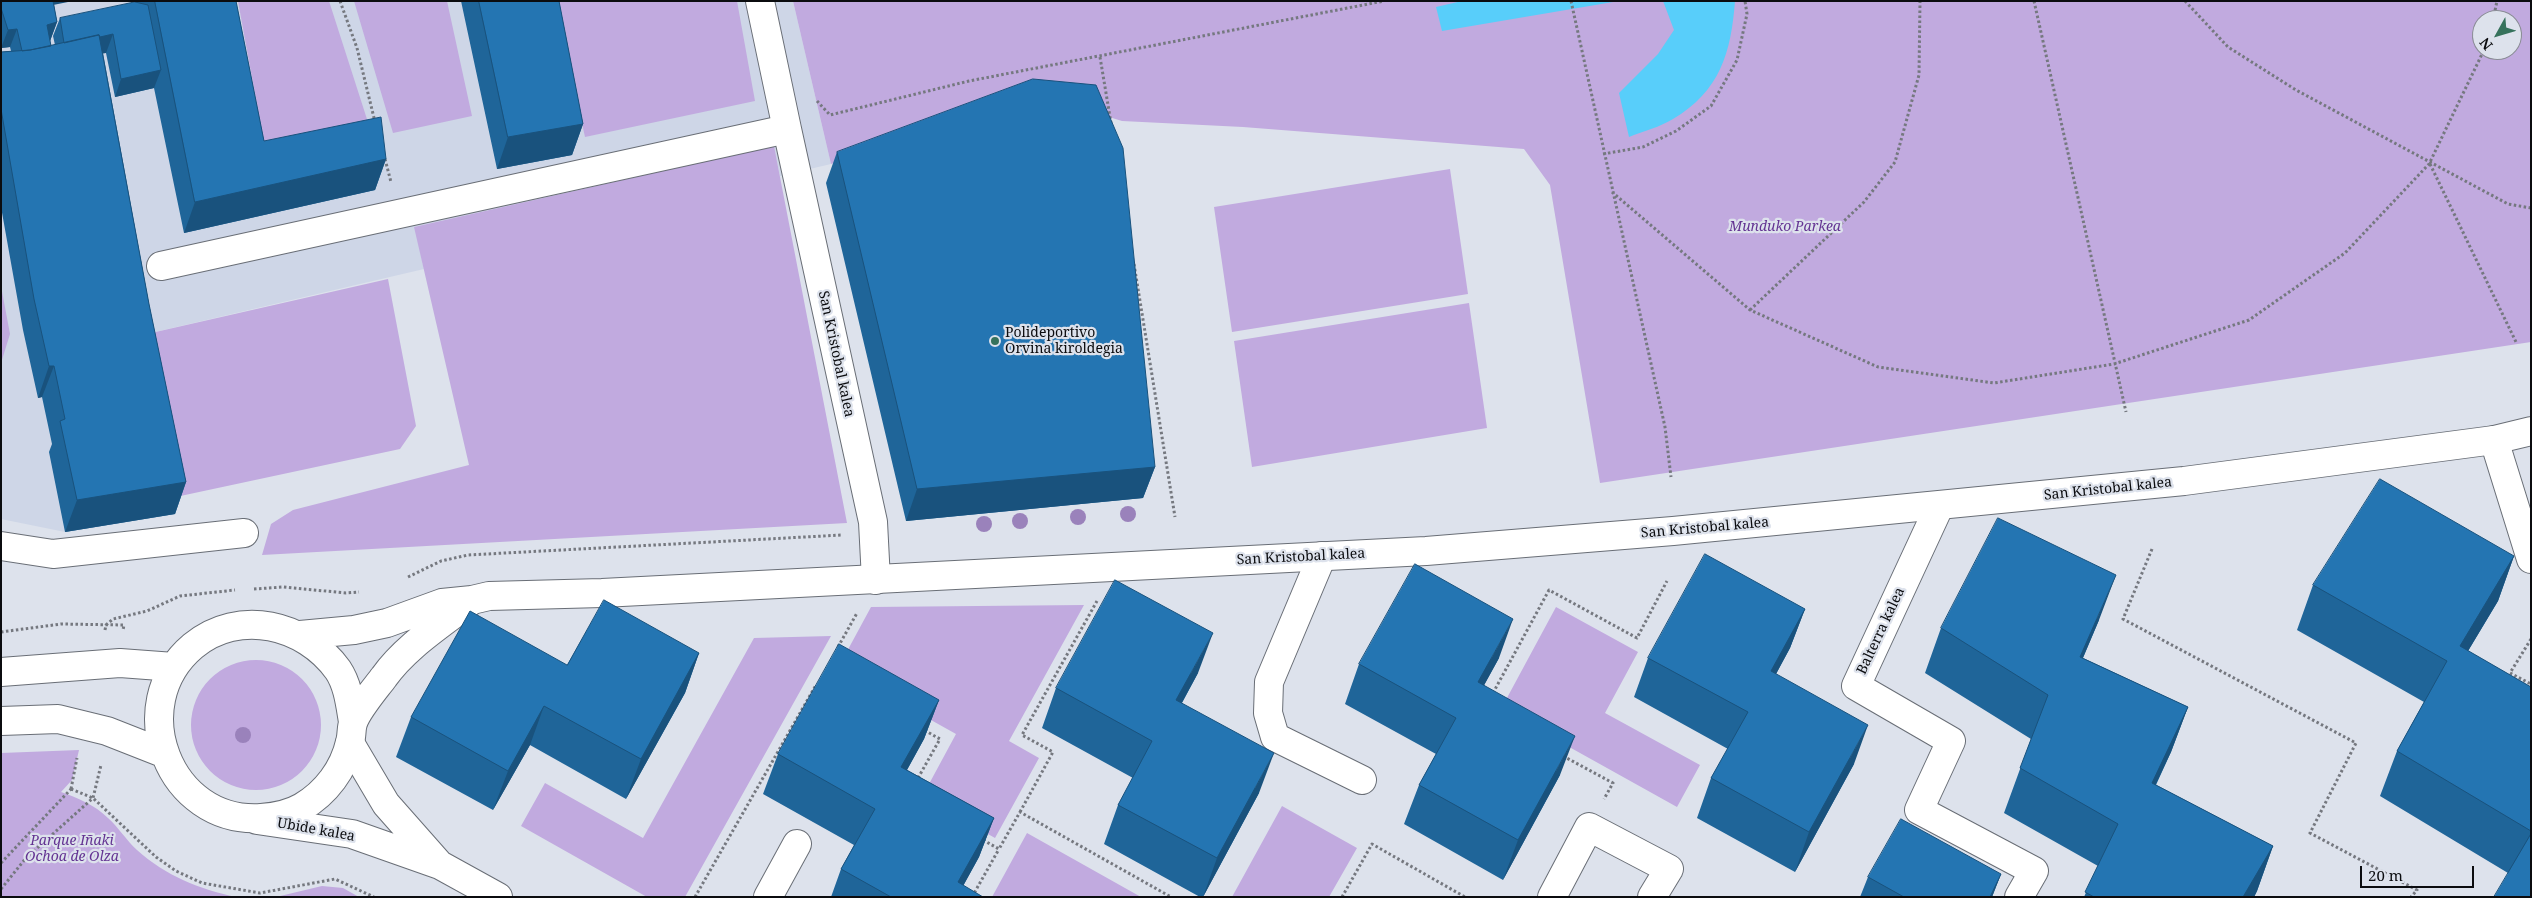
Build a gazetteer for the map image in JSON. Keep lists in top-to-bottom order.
{
  "streets": {
    "main road": ["San Kristobal kalea", "Balterra kalea", "Ubide kalea"]
  },
  "crossings": [
    ["San Kristobal kalea", "Balterra kalea"],
    ["San Kristobal kalea", "Ubide kalea"]
  ],
  "parks": ["Munduko Parkea", "Parque Iñaki Ochoa de Olza"],
  "places": ["Polideportivo Orvina kiroldegia"],
  "scale_bar": "20 m",
  "north": "bottom left"
}
